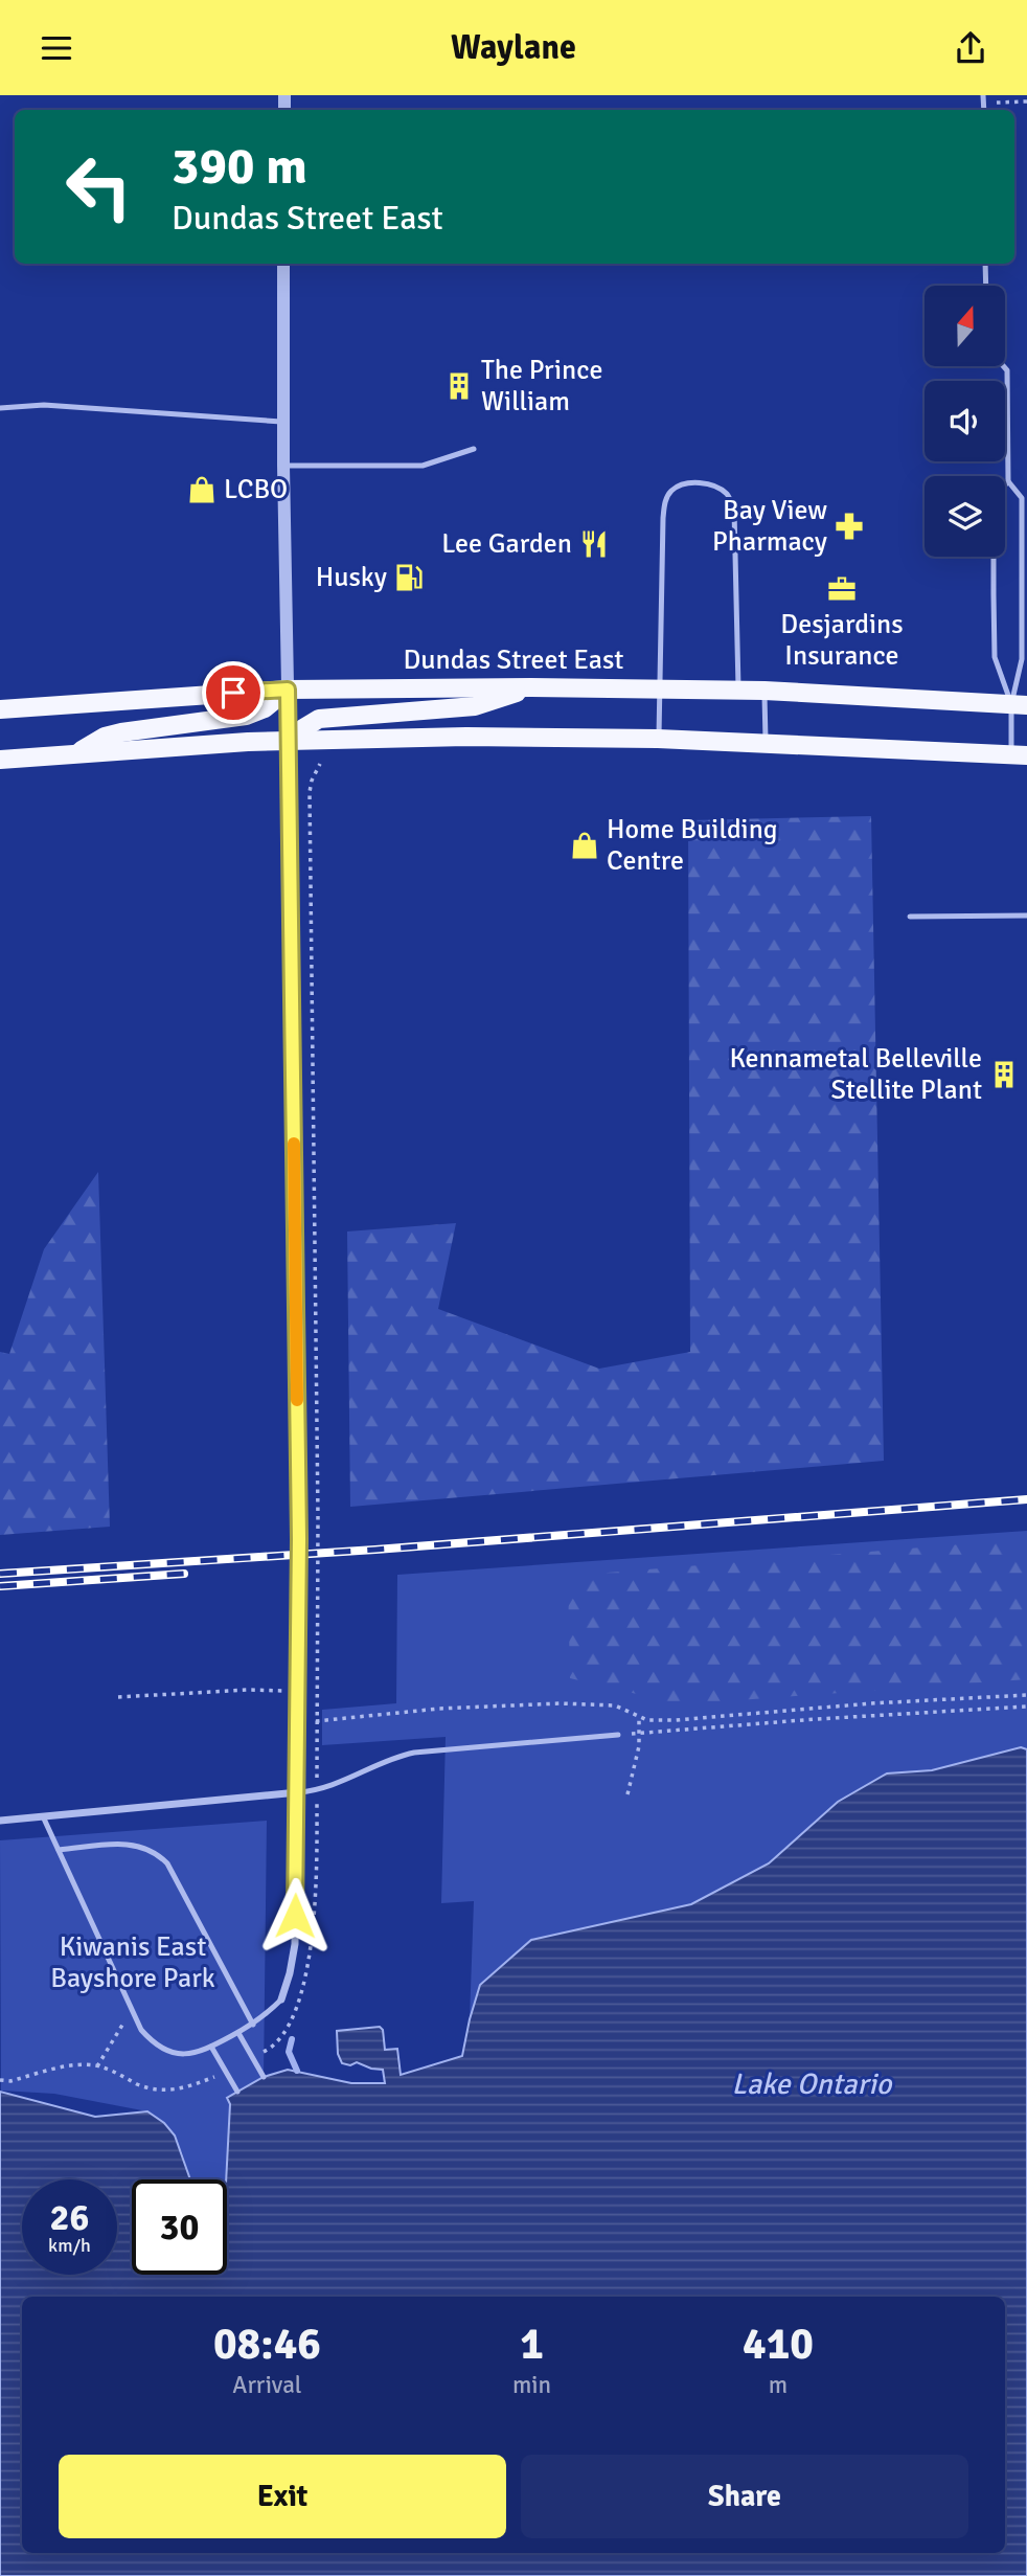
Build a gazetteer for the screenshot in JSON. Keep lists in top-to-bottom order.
{
  "streets": {
    "main road": ["Dundas Street East"]
  },
  "water": ["Lake Ontario"],
  "parks": ["Kiwanis East Bayshore Park"],
  "places": {
    "building": ["The Prince William", "Kennametal Belleville Stellite Plant"],
    "shop": ["LCBO", "Home Building Centre"],
    "pharmacy": ["Bay View Pharmacy"],
    "restaurant": ["Lee Garden"],
    "fuel station": ["Husky"],
    "office": ["Desjardins Insurance"]
  },
  "north": "top",
  "page": {
    "header": "Waylane",
    "turn": ["390 m", "Dundas Street East"],
    "speed": "26 km/h",
    "limit": "30",
    "eta": [
      "08:46",
      "Arrival",
      "1",
      "min",
      "410",
      "m"
    ],
    "buttons": ["Exit", "Share"]
  }
}
